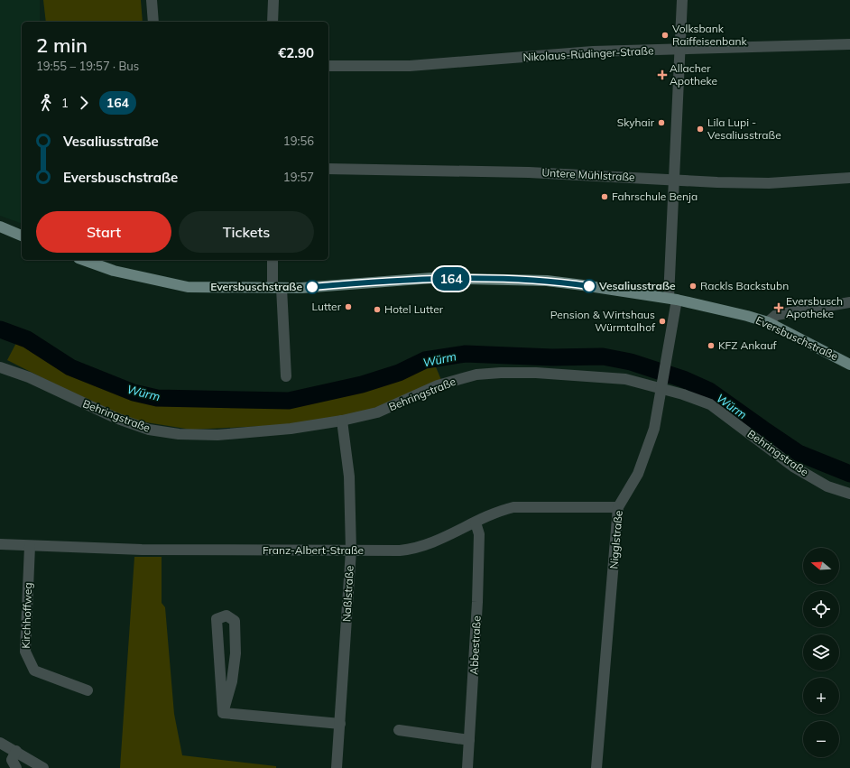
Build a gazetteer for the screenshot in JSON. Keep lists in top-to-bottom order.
{
  "streets": {
    "main road": ["Eversbuschstraße"],
    "street": [
      "Nikolaus-Rüdinger-Straße",
      "Untere Mühlstraße",
      "Behringstraße",
      "Nigglstraße",
      "Franz-Albert-Straße",
      "Naßlstraße",
      "Kirchhoffweg",
      "Abbestraße"
    ]
  },
  "crossings": [
    ["Eversbuschstraße", "Nigglstraße"],
    ["Behringstraße", "Nigglstraße"],
    ["Behringstraße", "Naßlstraße"],
    ["Nigglstraße", "Franz-Albert-Straße"],
    ["Franz-Albert-Straße", "Naßlstraße"],
    ["Franz-Albert-Straße", "Kirchhoffweg"],
    ["Franz-Albert-Straße", "Abbestraße"]
  ],
  "water": ["Würm"],
  "places": {
    "other": [
      "Volksbank Raiffeisenbank",
      "Skyhair",
      "Lila Lupi - Vesaliusstraße",
      "Fahrschule Benja",
      "Vesaliusstraße",
      "Rackls Backstubn",
      "Eversbuschstraße",
      "Lutter",
      "Hotel Lutter",
      "Pension & Wirtshaus Würmtalhof",
      "KFZ Ankauf"
    ],
    "health": ["Allacher Apotheke", "Eversbusch Apotheke"]
  },
  "lines": ["bus line 164"],
  "north": "left",
  "page": {
    "on_map": "164",
    "heading": ["2 min", "19:55 – 19:57 · Bus", "€2.90"],
    "legs": ["1", "164"],
    "list": [
      {
        "name": "Vesaliusstraße",
        "value": "19:56"
      },
      {
        "name": "Eversbuschstraße",
        "value": "19:57"
      }
    ],
    "buttons": ["Start", "Tickets"],
    "map_buttons": ["+", "−"]
  }
}
